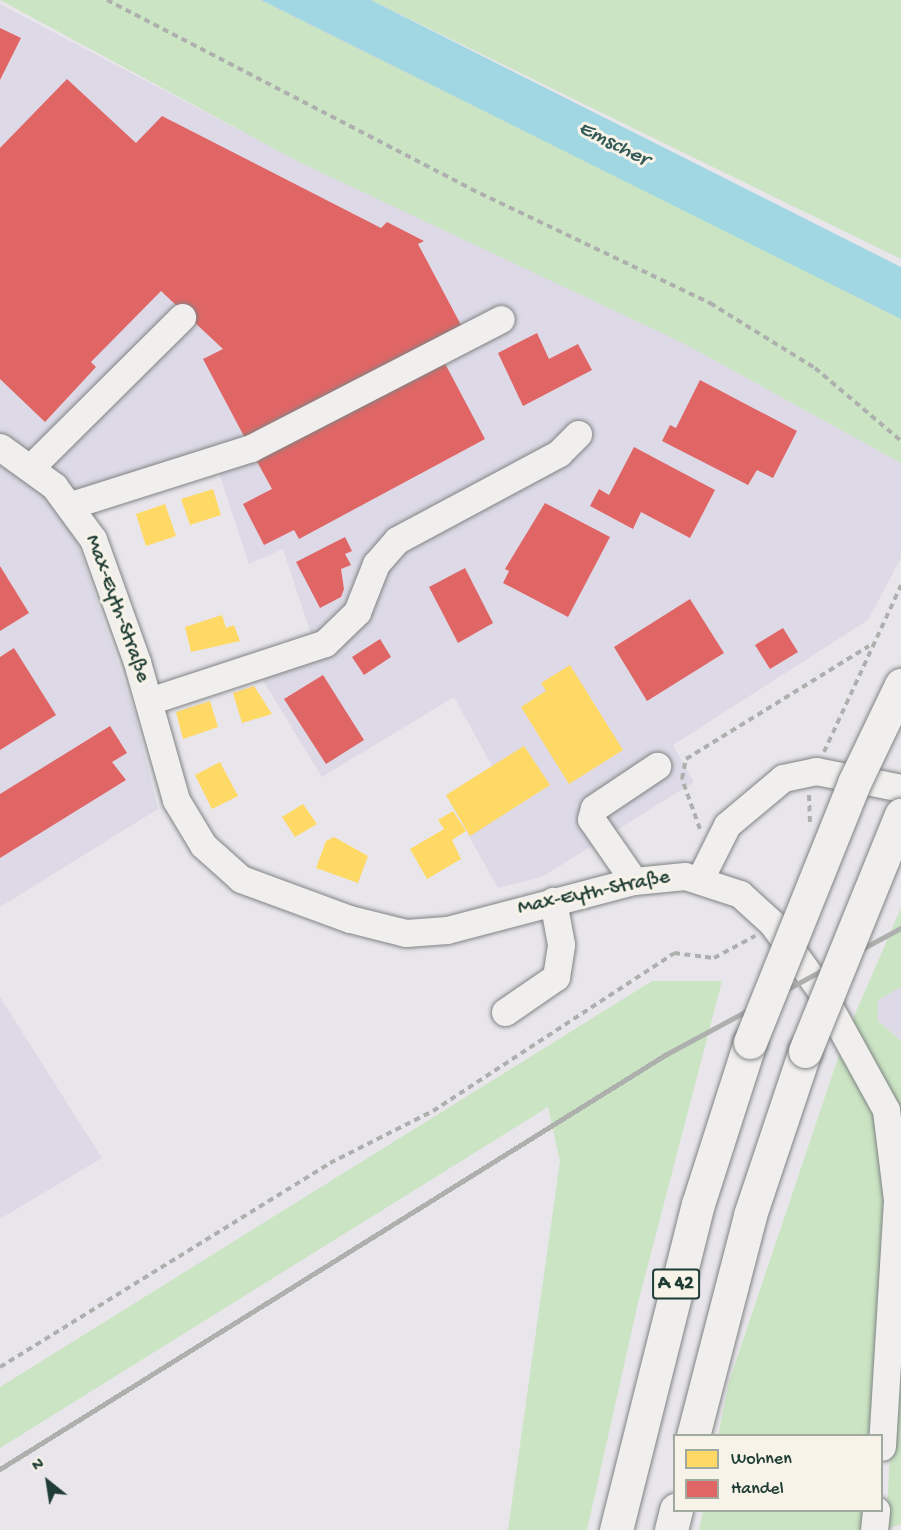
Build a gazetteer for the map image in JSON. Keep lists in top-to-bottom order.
{
  "streets": {
    "highway": ["A 42"],
    "street": ["Max-Eyth-Straße"]
  },
  "water": ["Emscher"],
  "legend": ["Wohnen", "Handel"],
  "north": "top left"
}
